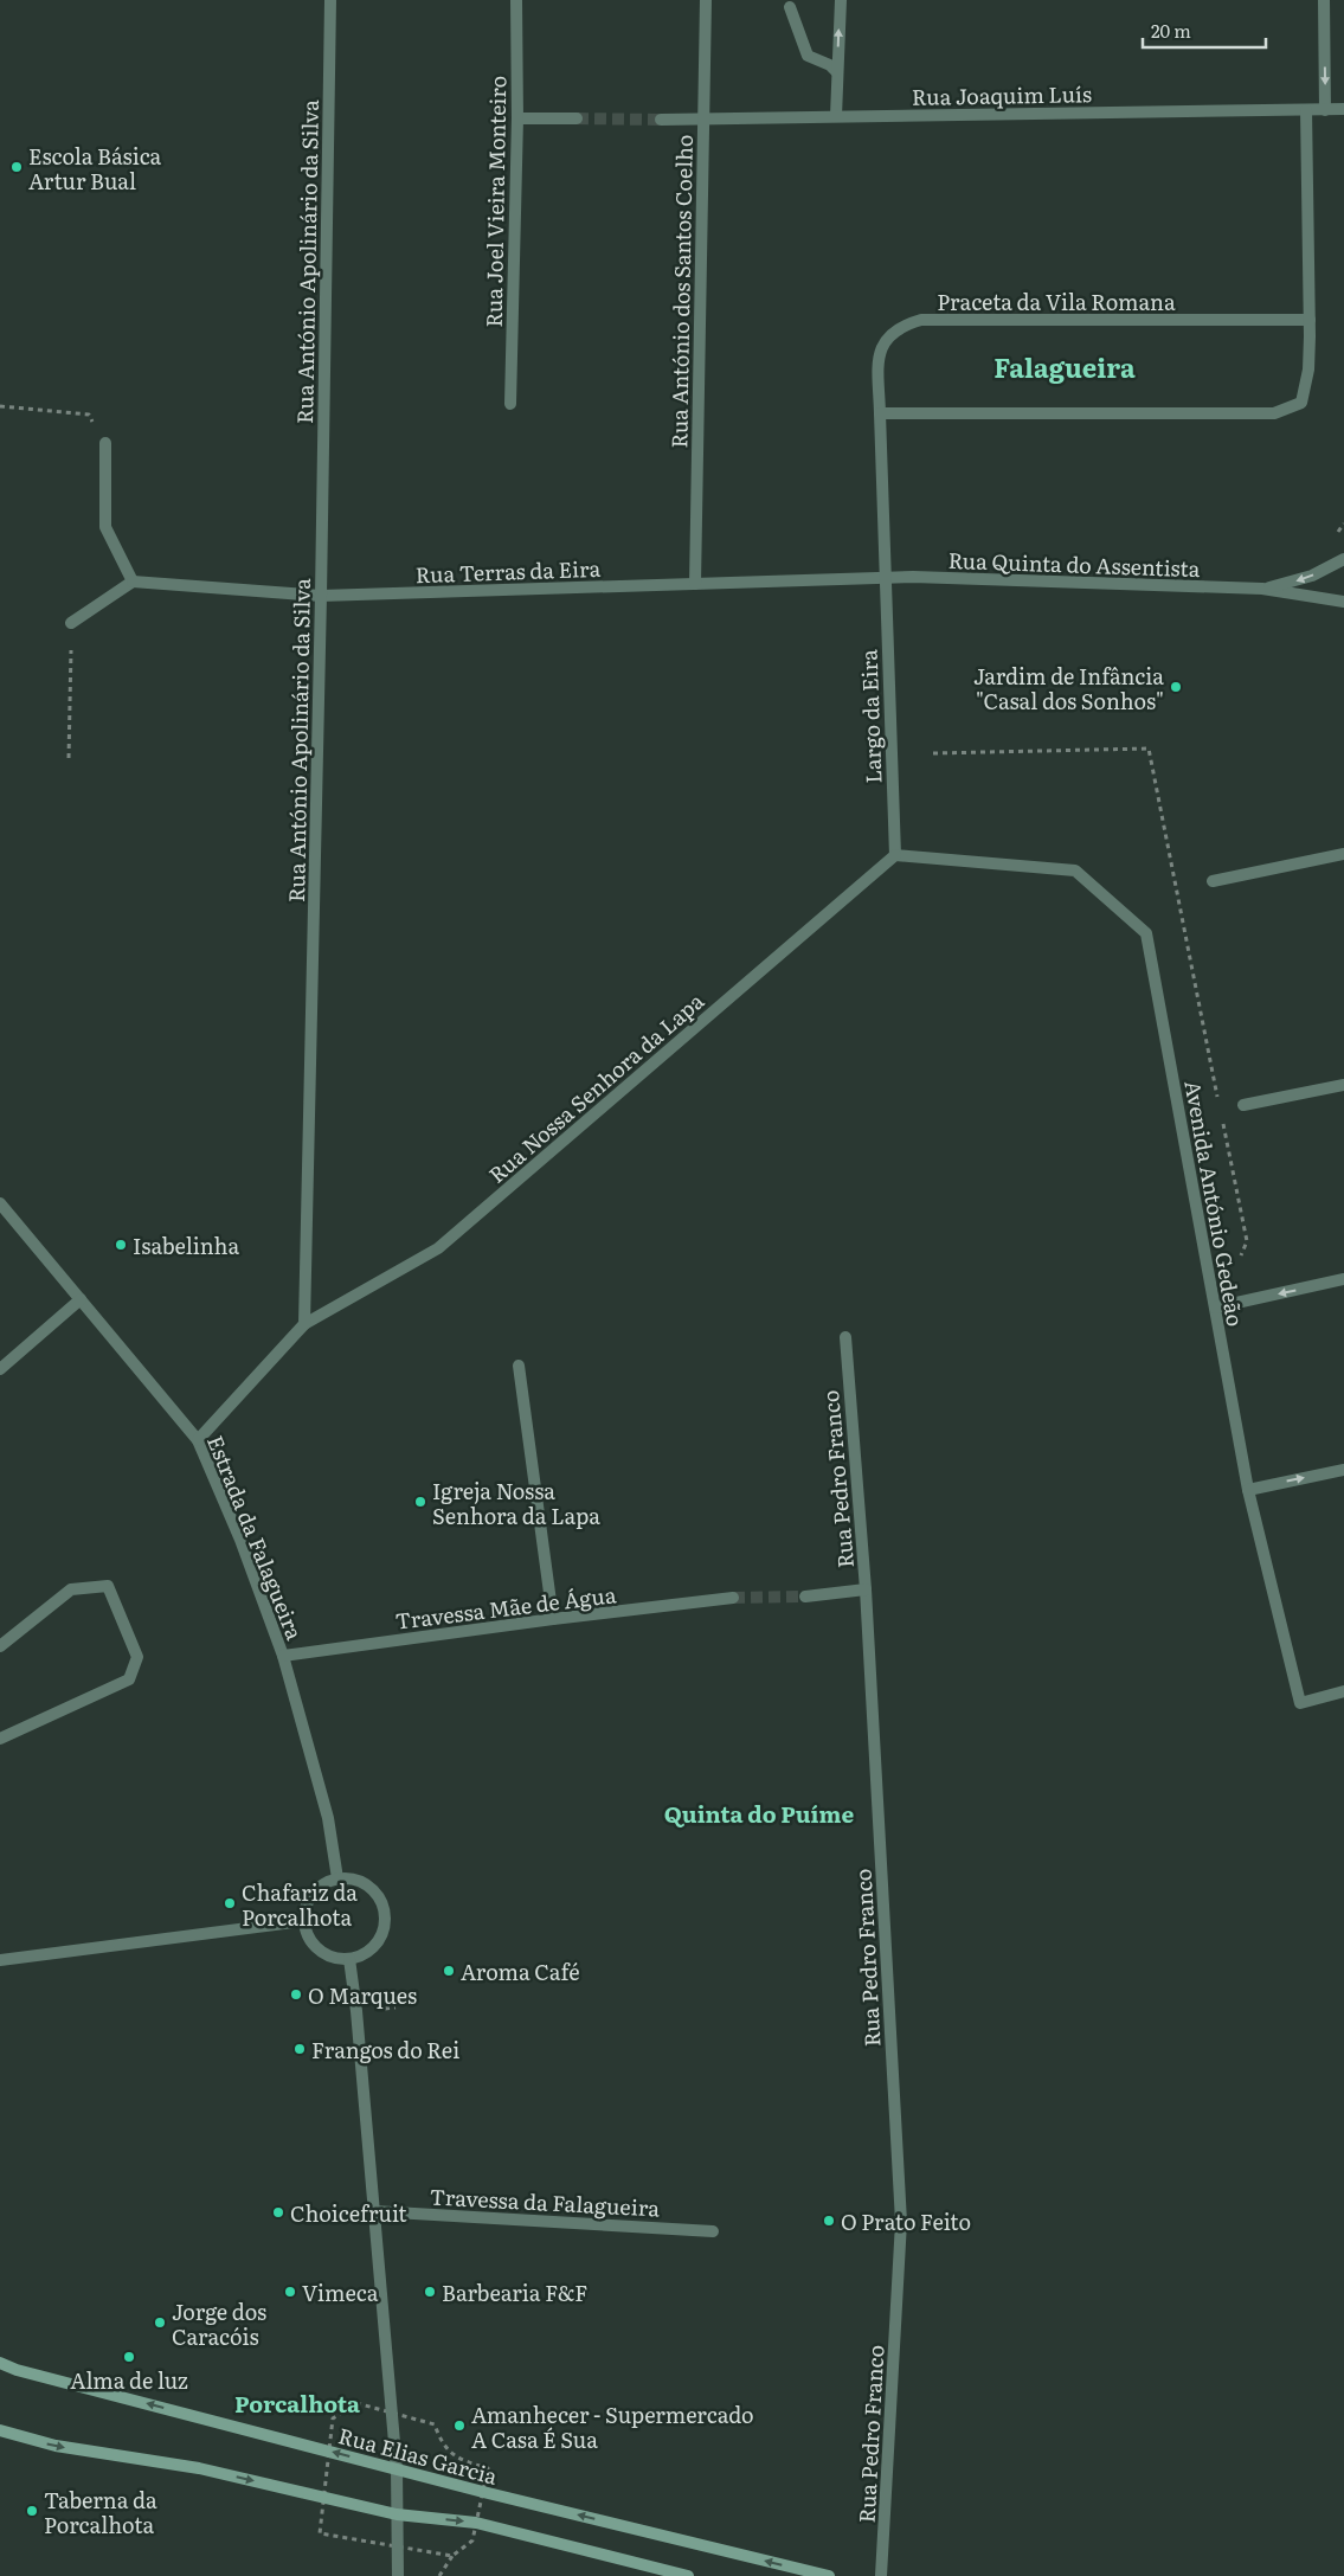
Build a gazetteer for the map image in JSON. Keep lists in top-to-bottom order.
{
  "streets": {
    "main road": ["Rua Elias Garcia"],
    "street": [
      "Rua Joaquim Luís",
      "Rua Joel Vieira Monteiro",
      "Rua António Apolinário da Silva",
      "Rua António dos Santos Coelho",
      "Praceta da Vila Romana",
      "Rua Quinta do Assentista",
      "Rua Terras da Eira",
      "Largo da Eira",
      "Rua Nossa Senhora da Lapa",
      "Avenida António Gedeão",
      "Rua Pedro Franco",
      "Estrada da Falagueira",
      "Travessa Mãe de Água",
      "Travessa da Falagueira"
    ]
  },
  "crossings": [
    ["Rua Joaquim Luís", "Rua António dos Santos Coelho"],
    ["Rua António Apolinário da Silva", "Rua Terras da Eira"],
    ["Rua António Apolinário da Silva", "Rua Nossa Senhora da Lapa"],
    ["Rua António dos Santos Coelho", "Rua Terras da Eira"],
    ["Praceta da Vila Romana", "Rua Quinta do Assentista"],
    ["Praceta da Vila Romana", "Rua Terras da Eira"],
    ["Praceta da Vila Romana", "Largo da Eira"],
    ["Rua Quinta do Assentista", "Rua Terras da Eira"],
    ["Rua Quinta do Assentista", "Largo da Eira"],
    ["Rua Terras da Eira", "Largo da Eira"],
    ["Largo da Eira", "Rua Nossa Senhora da Lapa"],
    ["Largo da Eira", "Avenida António Gedeão"],
    ["Rua Nossa Senhora da Lapa", "Avenida António Gedeão"],
    ["Estrada da Falagueira", "Travessa Mãe de Água"]
  ],
  "districts": ["Falagueira", "Quinta do Puíme", "Porcalhota"],
  "places": [
    "Escola Básica Artur Bual",
    "Jardim de Infância \"Casal dos Sonhos\"",
    "Isabelinha",
    "Igreja Nossa Senhora da Lapa",
    "Chafariz da Porcalhota",
    "Aroma Café",
    "O Marques",
    "Frangos do Rei",
    "Choicefruit",
    "O Prato Feito",
    "Vimeca",
    "Barbearia F&F",
    "Jorge dos Caracóis",
    "Alma de luz",
    "Amanhecer - Supermercado A Casa É Sua",
    "Taberna da Porcalhota"
  ],
  "scale_bar": "20 m"
}
